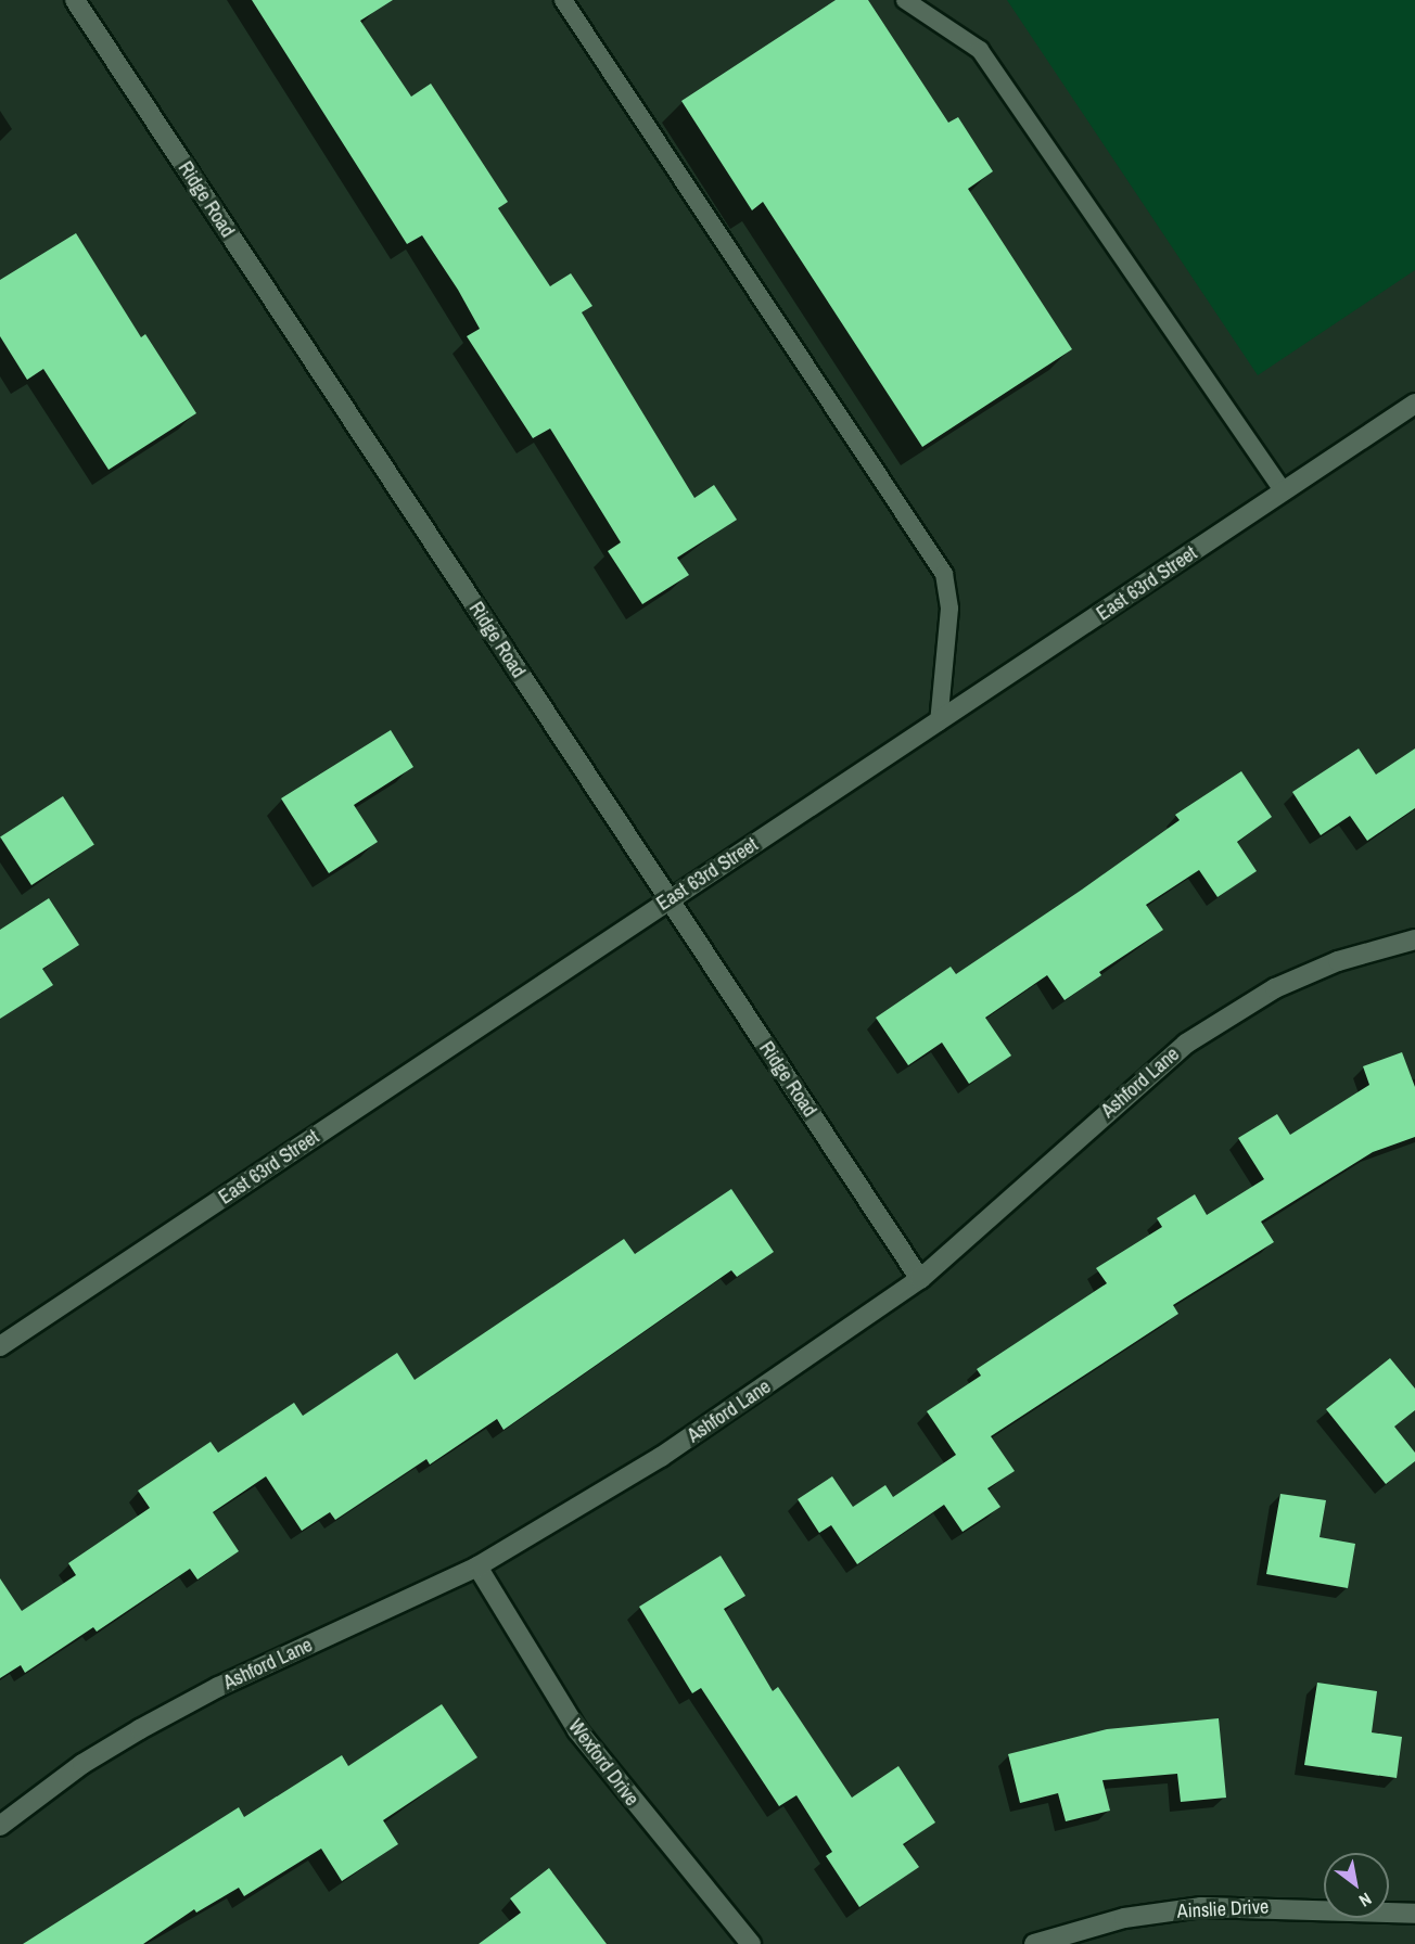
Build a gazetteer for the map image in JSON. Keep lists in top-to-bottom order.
{
  "streets": {
    "street": [
      "Ridge Road",
      "East 63rd Street",
      "Ashford Lane",
      "Wexford Drive",
      "Ainslie Drive"
    ]
  },
  "crossings": [
    ["Ridge Road", "East 63rd Street"],
    ["Ridge Road", "Ashford Lane"],
    ["Ashford Lane", "Wexford Drive"]
  ],
  "north": "bottom right"
}
